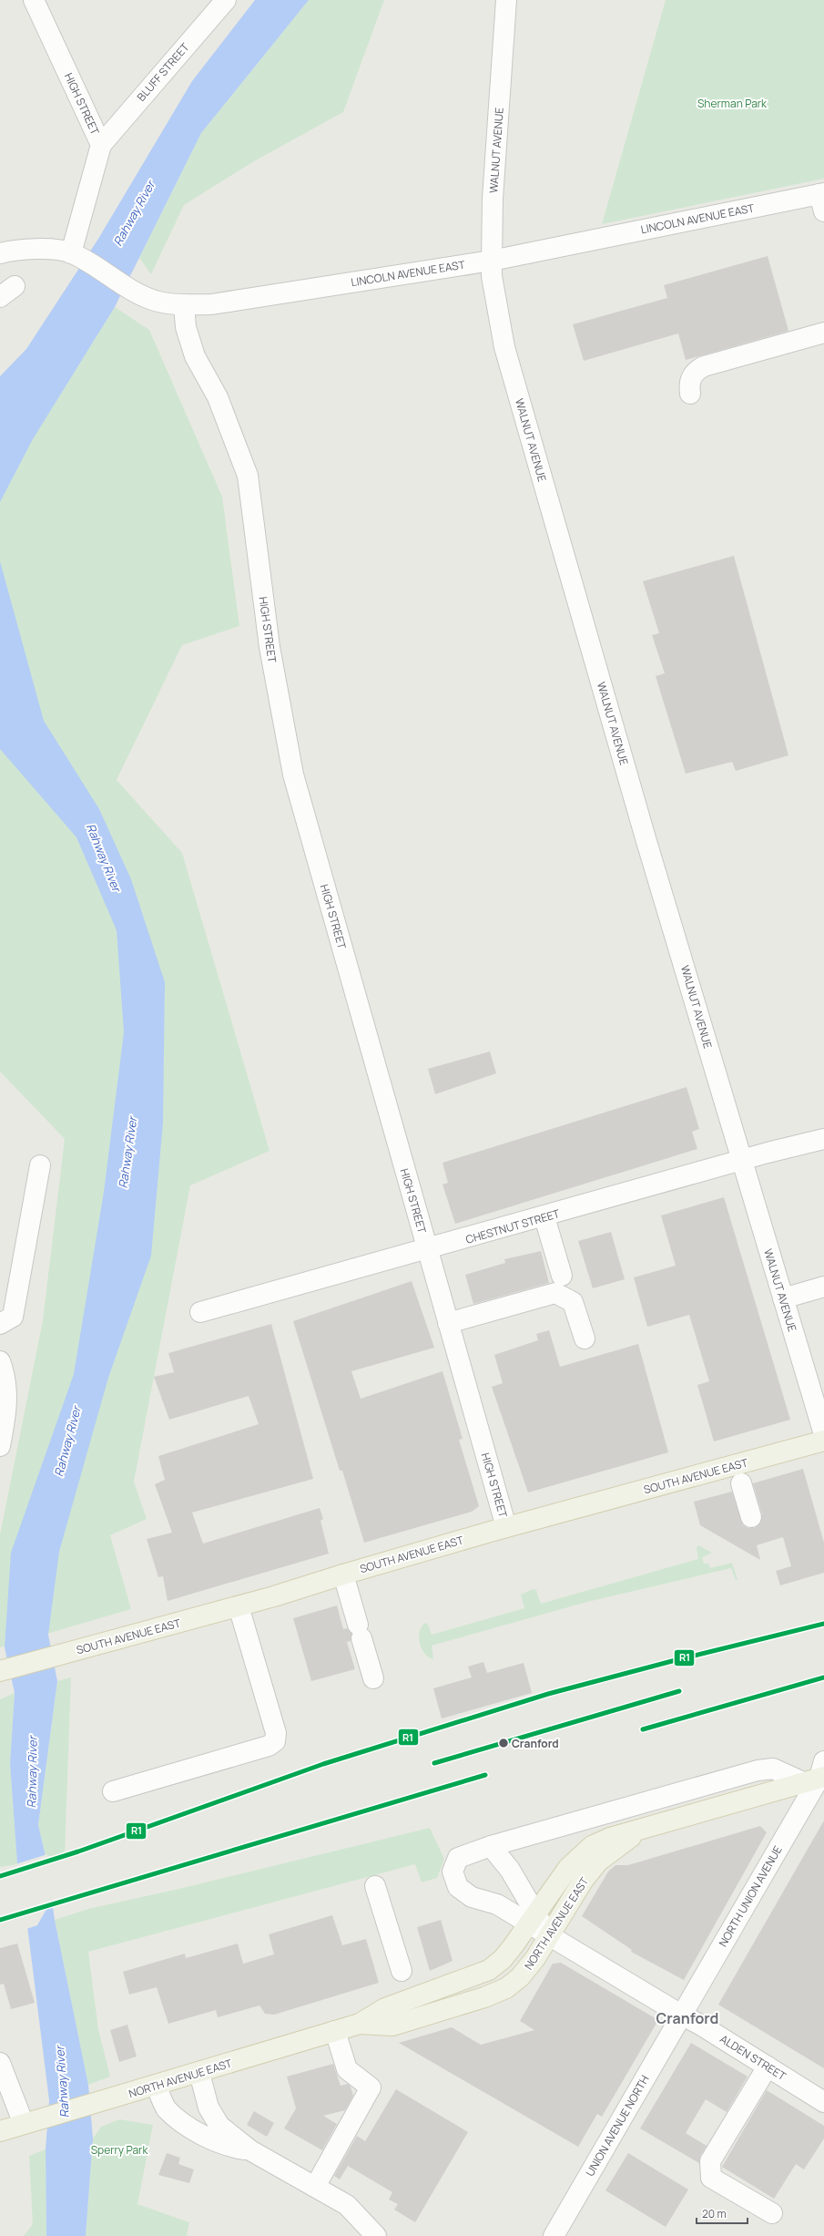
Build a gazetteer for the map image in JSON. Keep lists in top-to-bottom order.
{
  "streets": {
    "main road": ["SOUTH AVENUE EAST", "NORTH AVENUE EAST"],
    "street": [
      "BLUFF STREET",
      "HIGH STREET",
      "WALNUT AVENUE",
      "LINCOLN AVENUE EAST",
      "CHESTNUT STREET",
      "NORTH UNION AVENUE",
      "ALDEN STREET",
      "UNION AVENUE NORTH"
    ]
  },
  "crossings": [
    ["BLUFF STREET", "HIGH STREET"],
    ["HIGH STREET", "LINCOLN AVENUE EAST"],
    ["HIGH STREET", "CHESTNUT STREET"],
    ["HIGH STREET", "SOUTH AVENUE EAST"],
    ["WALNUT AVENUE", "LINCOLN AVENUE EAST"],
    ["WALNUT AVENUE", "CHESTNUT STREET"],
    ["NORTH UNION AVENUE", "NORTH AVENUE EAST"],
    ["NORTH UNION AVENUE", "ALDEN STREET"],
    ["NORTH UNION AVENUE", "UNION AVENUE NORTH"],
    ["NORTH AVENUE EAST", "ALDEN STREET"],
    ["ALDEN STREET", "UNION AVENUE NORTH"]
  ],
  "districts": ["Cranford"],
  "water": ["Rahway River"],
  "parks": ["Sherman Park", "Sperry Park"],
  "places": ["Cranford"],
  "lines": ["transit line R1"],
  "scale_bar": "20 m"
}
